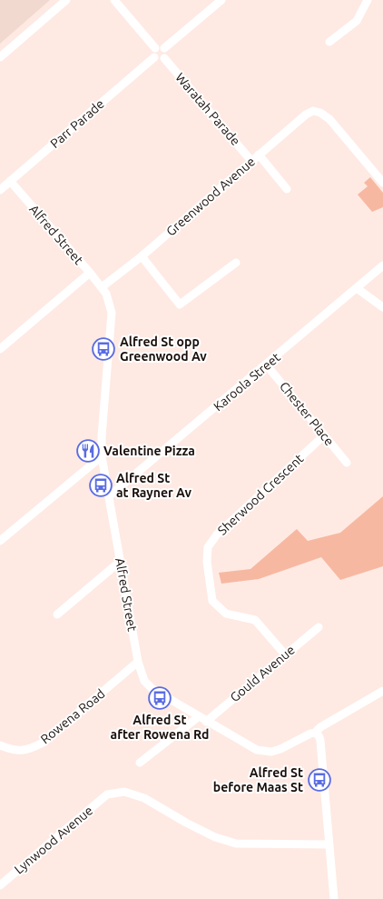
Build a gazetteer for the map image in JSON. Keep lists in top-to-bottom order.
{
  "streets": {
    "street": [
      "Waratah Parade",
      "Parr Parade",
      "Greenwood Avenue",
      "Alfred Street",
      "Karoola Street",
      "Chester Place",
      "Sherwood Crescent",
      "Gould Avenue",
      "Rowena Road",
      "Lynwood Avenue"
    ]
  },
  "crossings": [
    ["Waratah Parade", "Parr Parade"],
    ["Waratah Parade", "Greenwood Avenue"],
    ["Parr Parade", "Alfred Street"],
    ["Greenwood Avenue", "Alfred Street"],
    ["Alfred Street", "Karoola Street"],
    ["Alfred Street", "Gould Avenue"],
    ["Alfred Street", "Rowena Road"],
    ["Karoola Street", "Chester Place"],
    ["Chester Place", "Sherwood Crescent"],
    ["Sherwood Crescent", "Gould Avenue"]
  ],
  "places": {
    "bus stop": [
      "Alfred St opp Greenwood Av",
      "Alfred St at Rayner Av",
      "Alfred St after Rowena Rd",
      "Alfred St before Maas St"
    ],
    "restaurant": ["Valentine Pizza"]
  }
}
